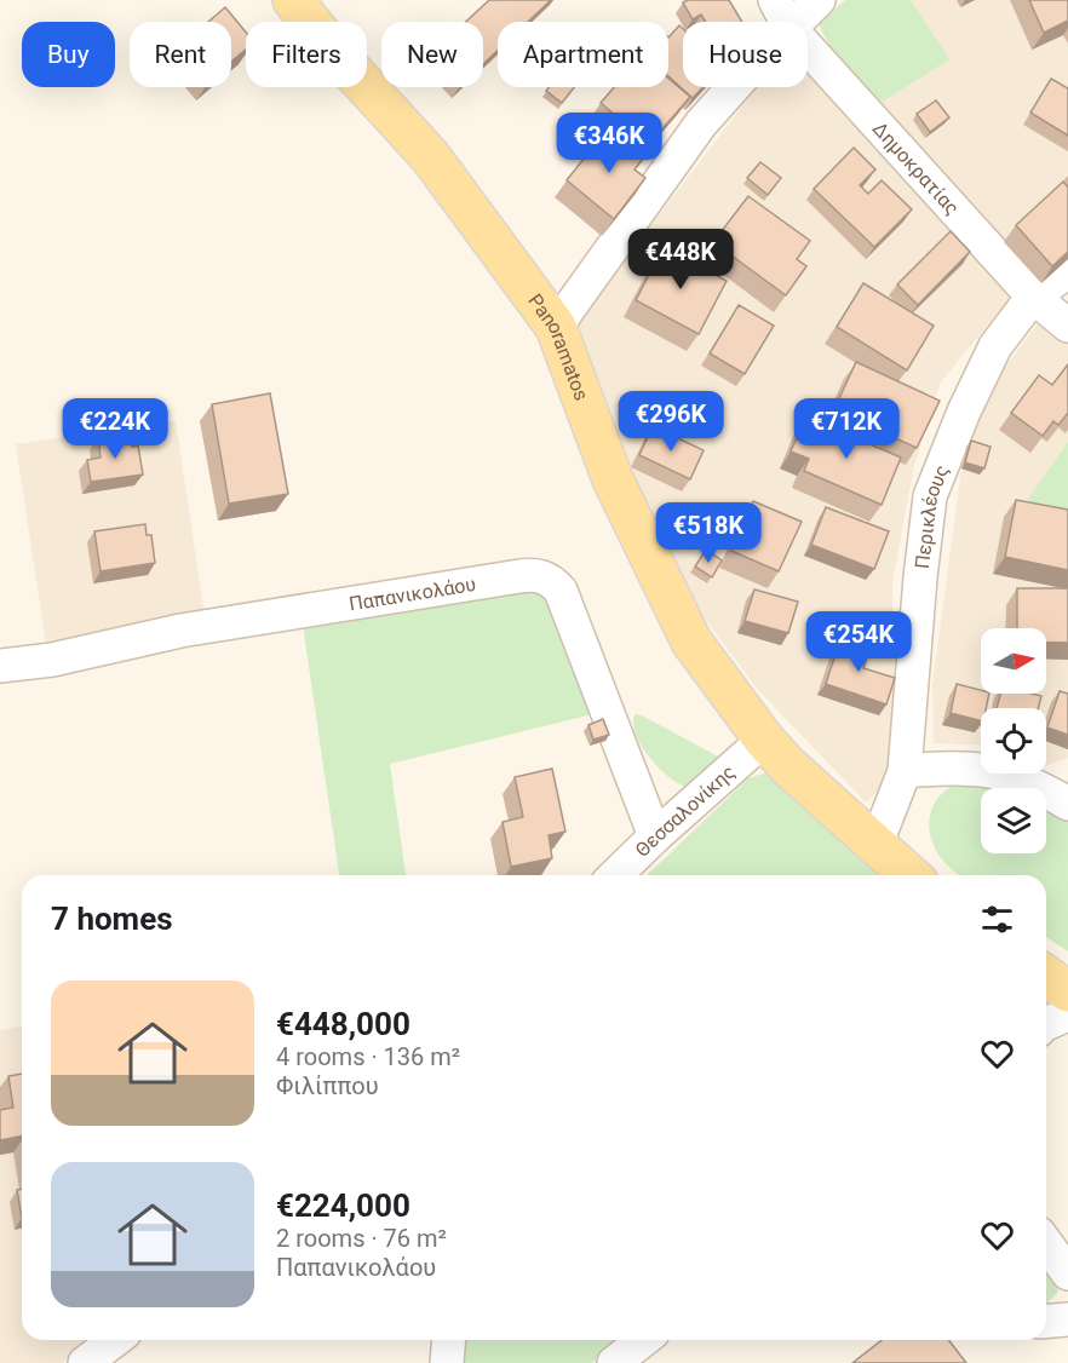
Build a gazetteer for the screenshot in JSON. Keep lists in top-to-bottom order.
{
  "streets": {
    "main road": ["Panoramatos"],
    "street": [
      "Δημοκρατίας",
      "Περικλέους",
      "Παπανικολάου",
      "Θεσσαλονίκης"
    ]
  },
  "crossings": [
    ["Δημοκρατίας", "Περικλέους"],
    ["Panoramatos", "Περικλέους"],
    ["Panoramatos", "Θεσσαλονίκης"],
    ["Παπανικολάου", "Θεσσαλονίκης"]
  ],
  "north": "right",
  "page": {
    "chip": [
      "Buy",
      "Rent",
      "Filters",
      "New",
      "Apartment",
      "House"
    ],
    "price": [
      "€346K",
      "€448K",
      "€296K",
      "€224K",
      "€712K",
      "€518K",
      "€254K"
    ],
    "heading": "7 homes",
    "list": [
      {
        "name": "€448,000",
        "note": "4 rooms · 136 m² · Φιλίππου"
      },
      {
        "name": "€224,000",
        "note": "2 rooms · 76 m² · Παπανικολάου"
      }
    ]
  }
}
